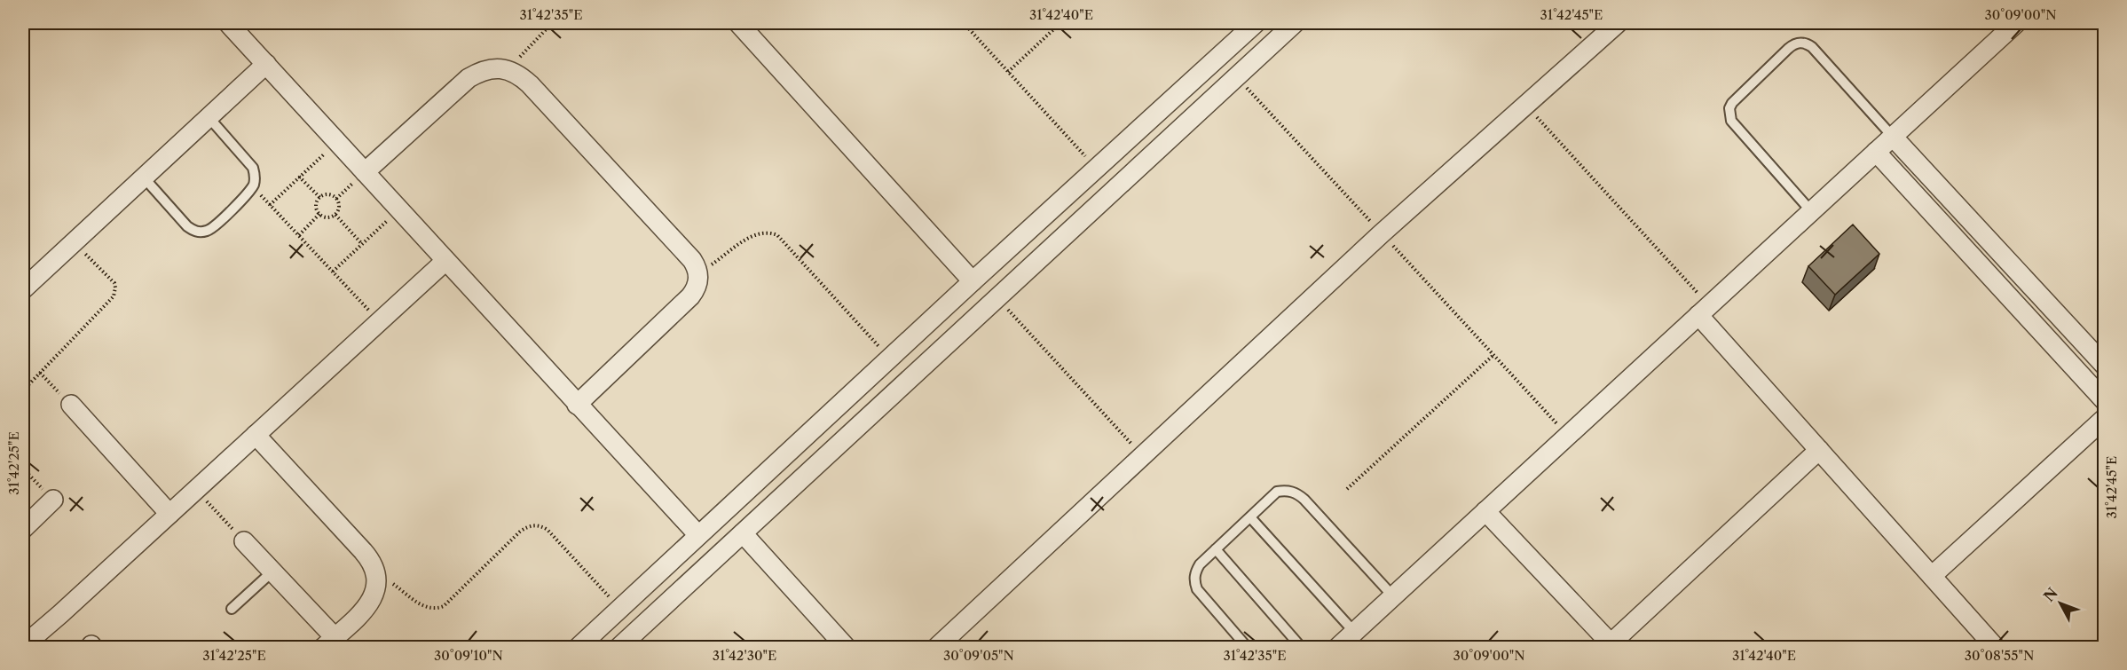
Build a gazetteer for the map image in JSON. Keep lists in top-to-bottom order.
{
  "north": "top left",
  "coordinates": [
    "31°42'35\"E",
    "31°42'40\"E",
    "31°42'45\"E",
    "30°09'00\"N",
    "31°42'25\"E",
    "30°09'10\"N",
    "31°42'30\"E",
    "30°09'05\"N",
    "30°08'55\"N"
  ]
}
